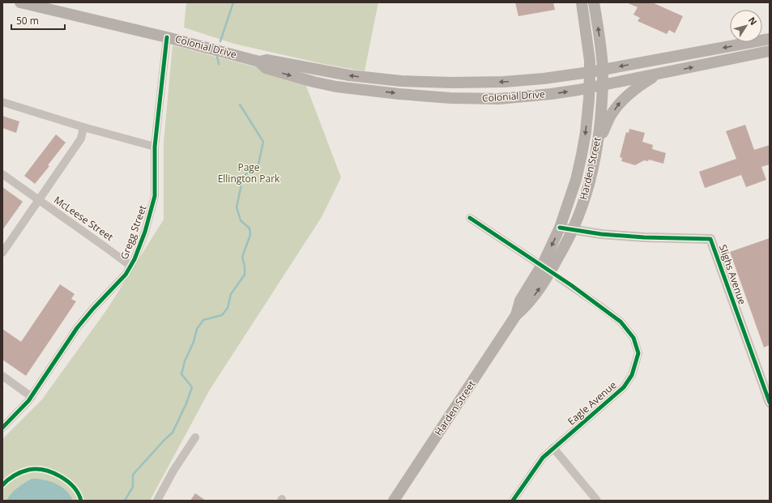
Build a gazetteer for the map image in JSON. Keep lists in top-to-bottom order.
{
  "streets": {
    "main road": ["Colonial Drive", "Harden Street"],
    "street": [
      "McLeese Street",
      "Gregg Street",
      "Slighs Avenue",
      "Eagle Avenue"
    ]
  },
  "crossings": [
    ["Colonial Drive", "Harden Street"],
    ["Colonial Drive", "Gregg Street"],
    ["Harden Street", "Slighs Avenue"],
    ["McLeese Street", "Gregg Street"]
  ],
  "parks": ["Page Ellington Park"],
  "scale_bar": "50 m",
  "north": "top right"
}
